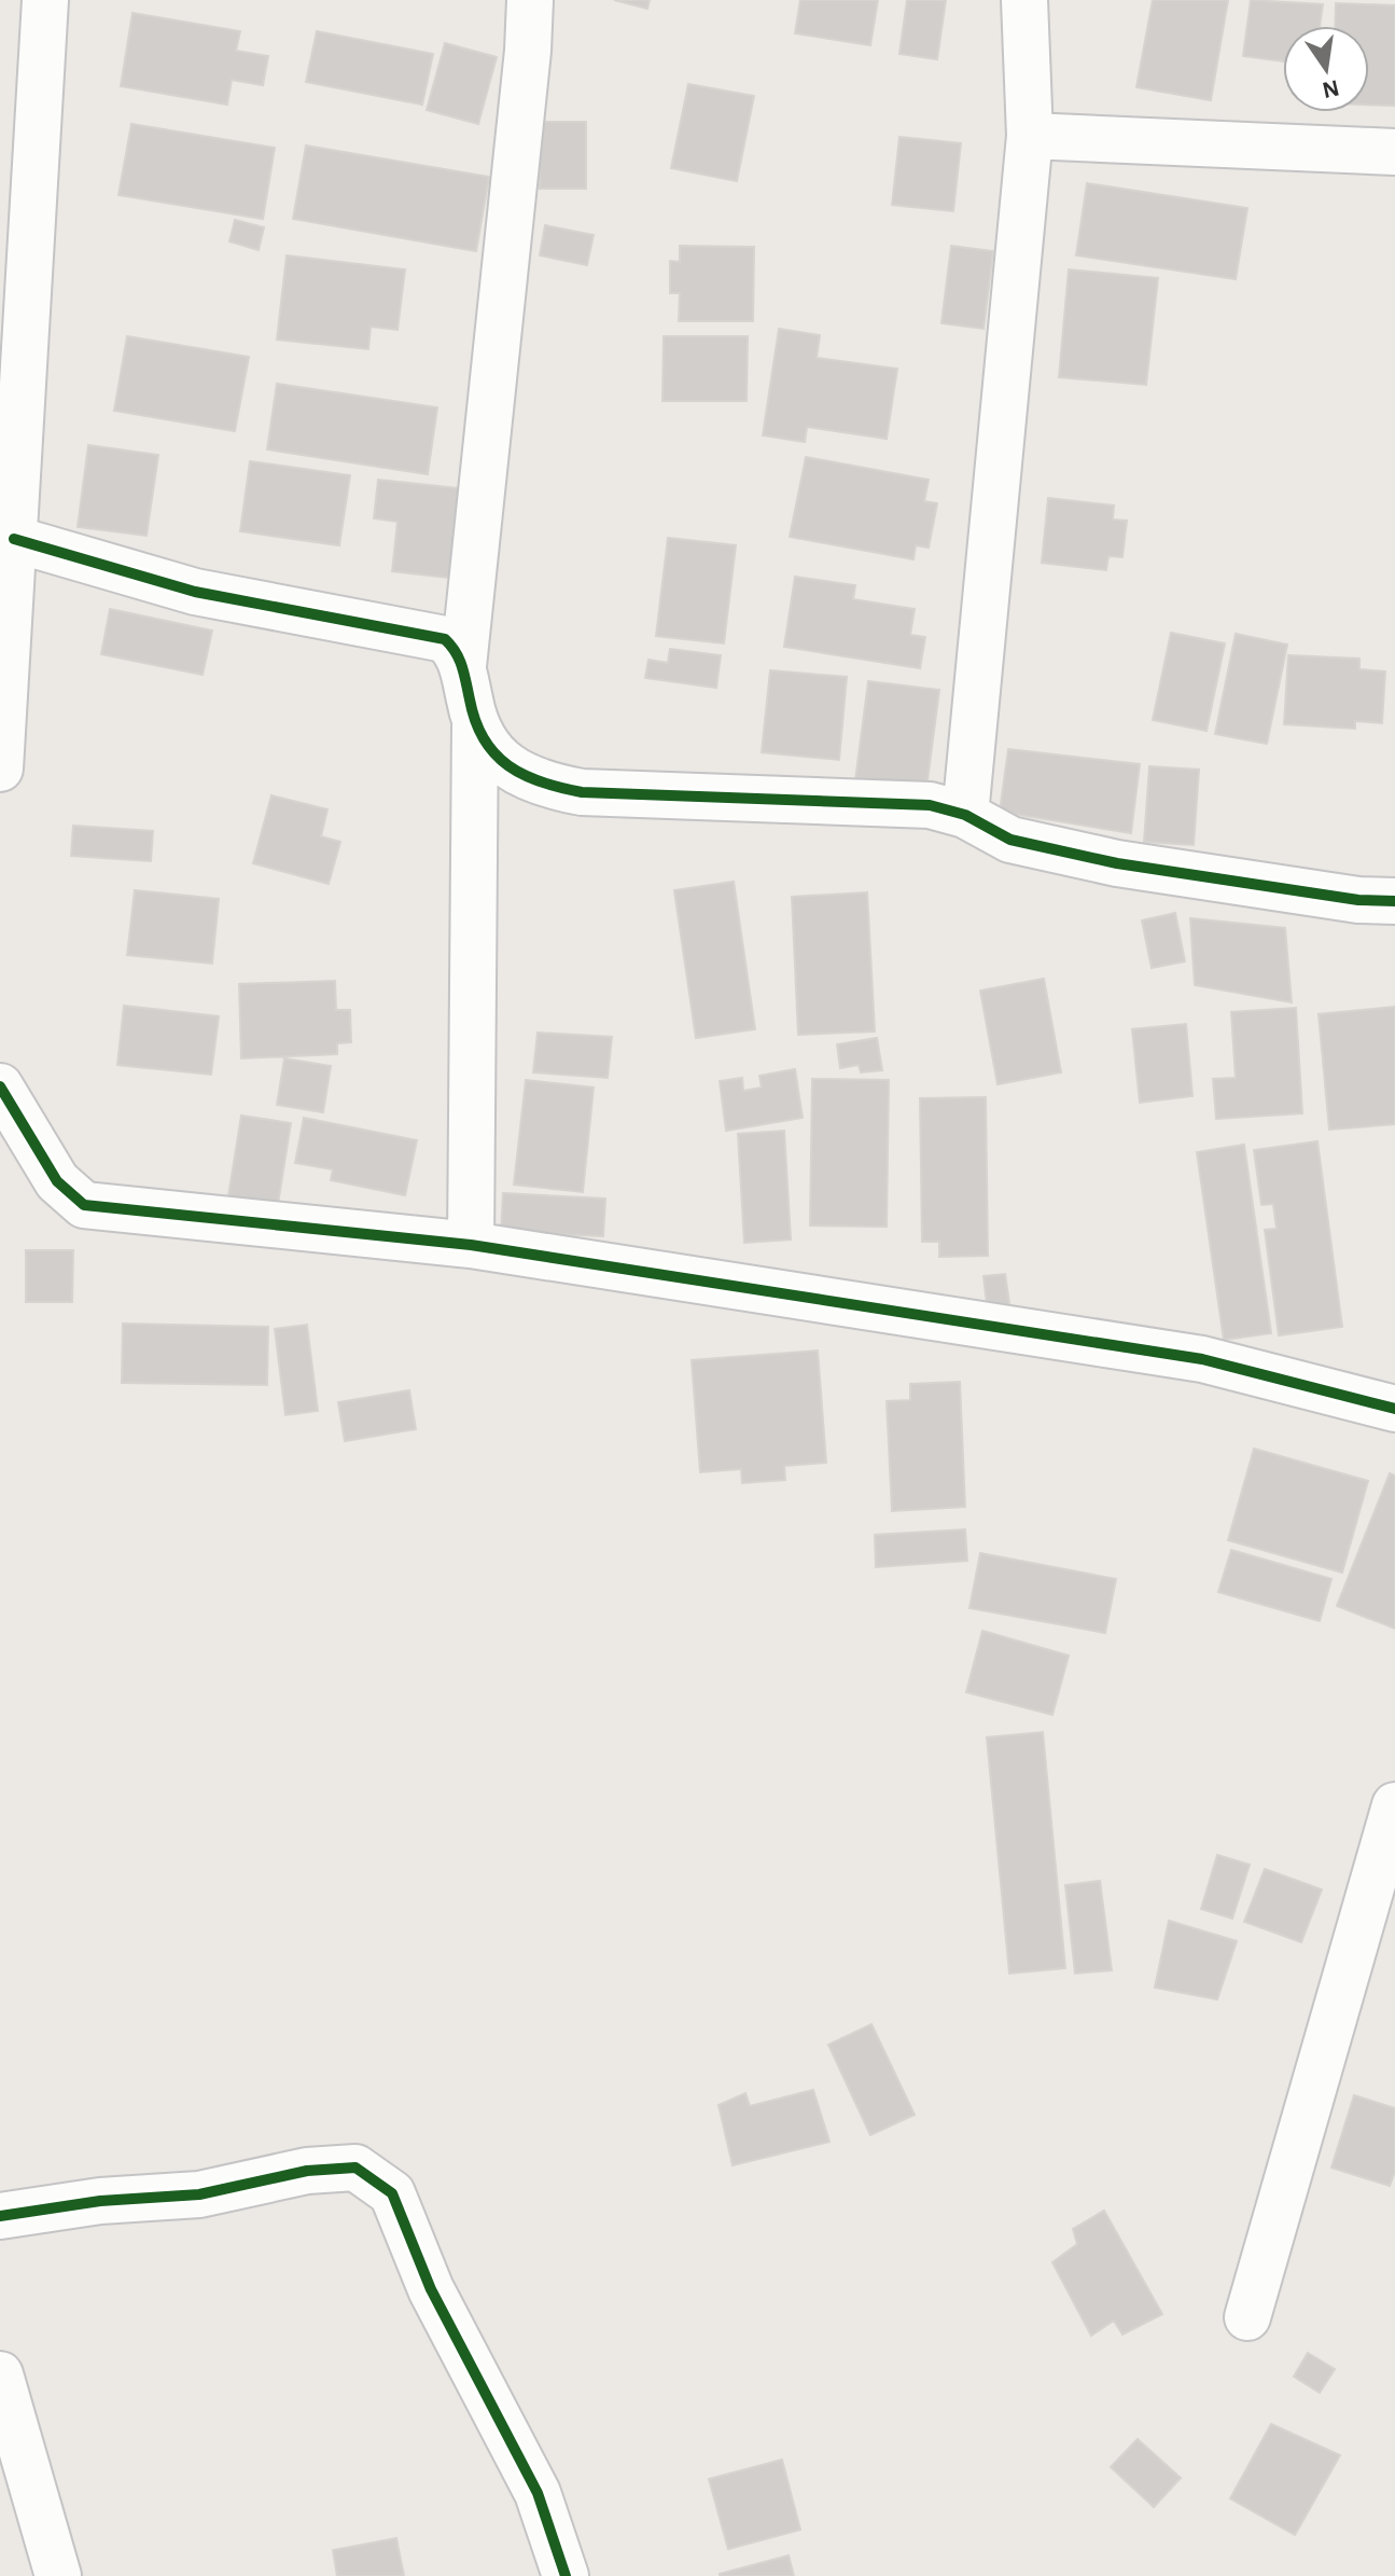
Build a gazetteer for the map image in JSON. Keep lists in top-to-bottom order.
{
  "north": "bottom"
}
